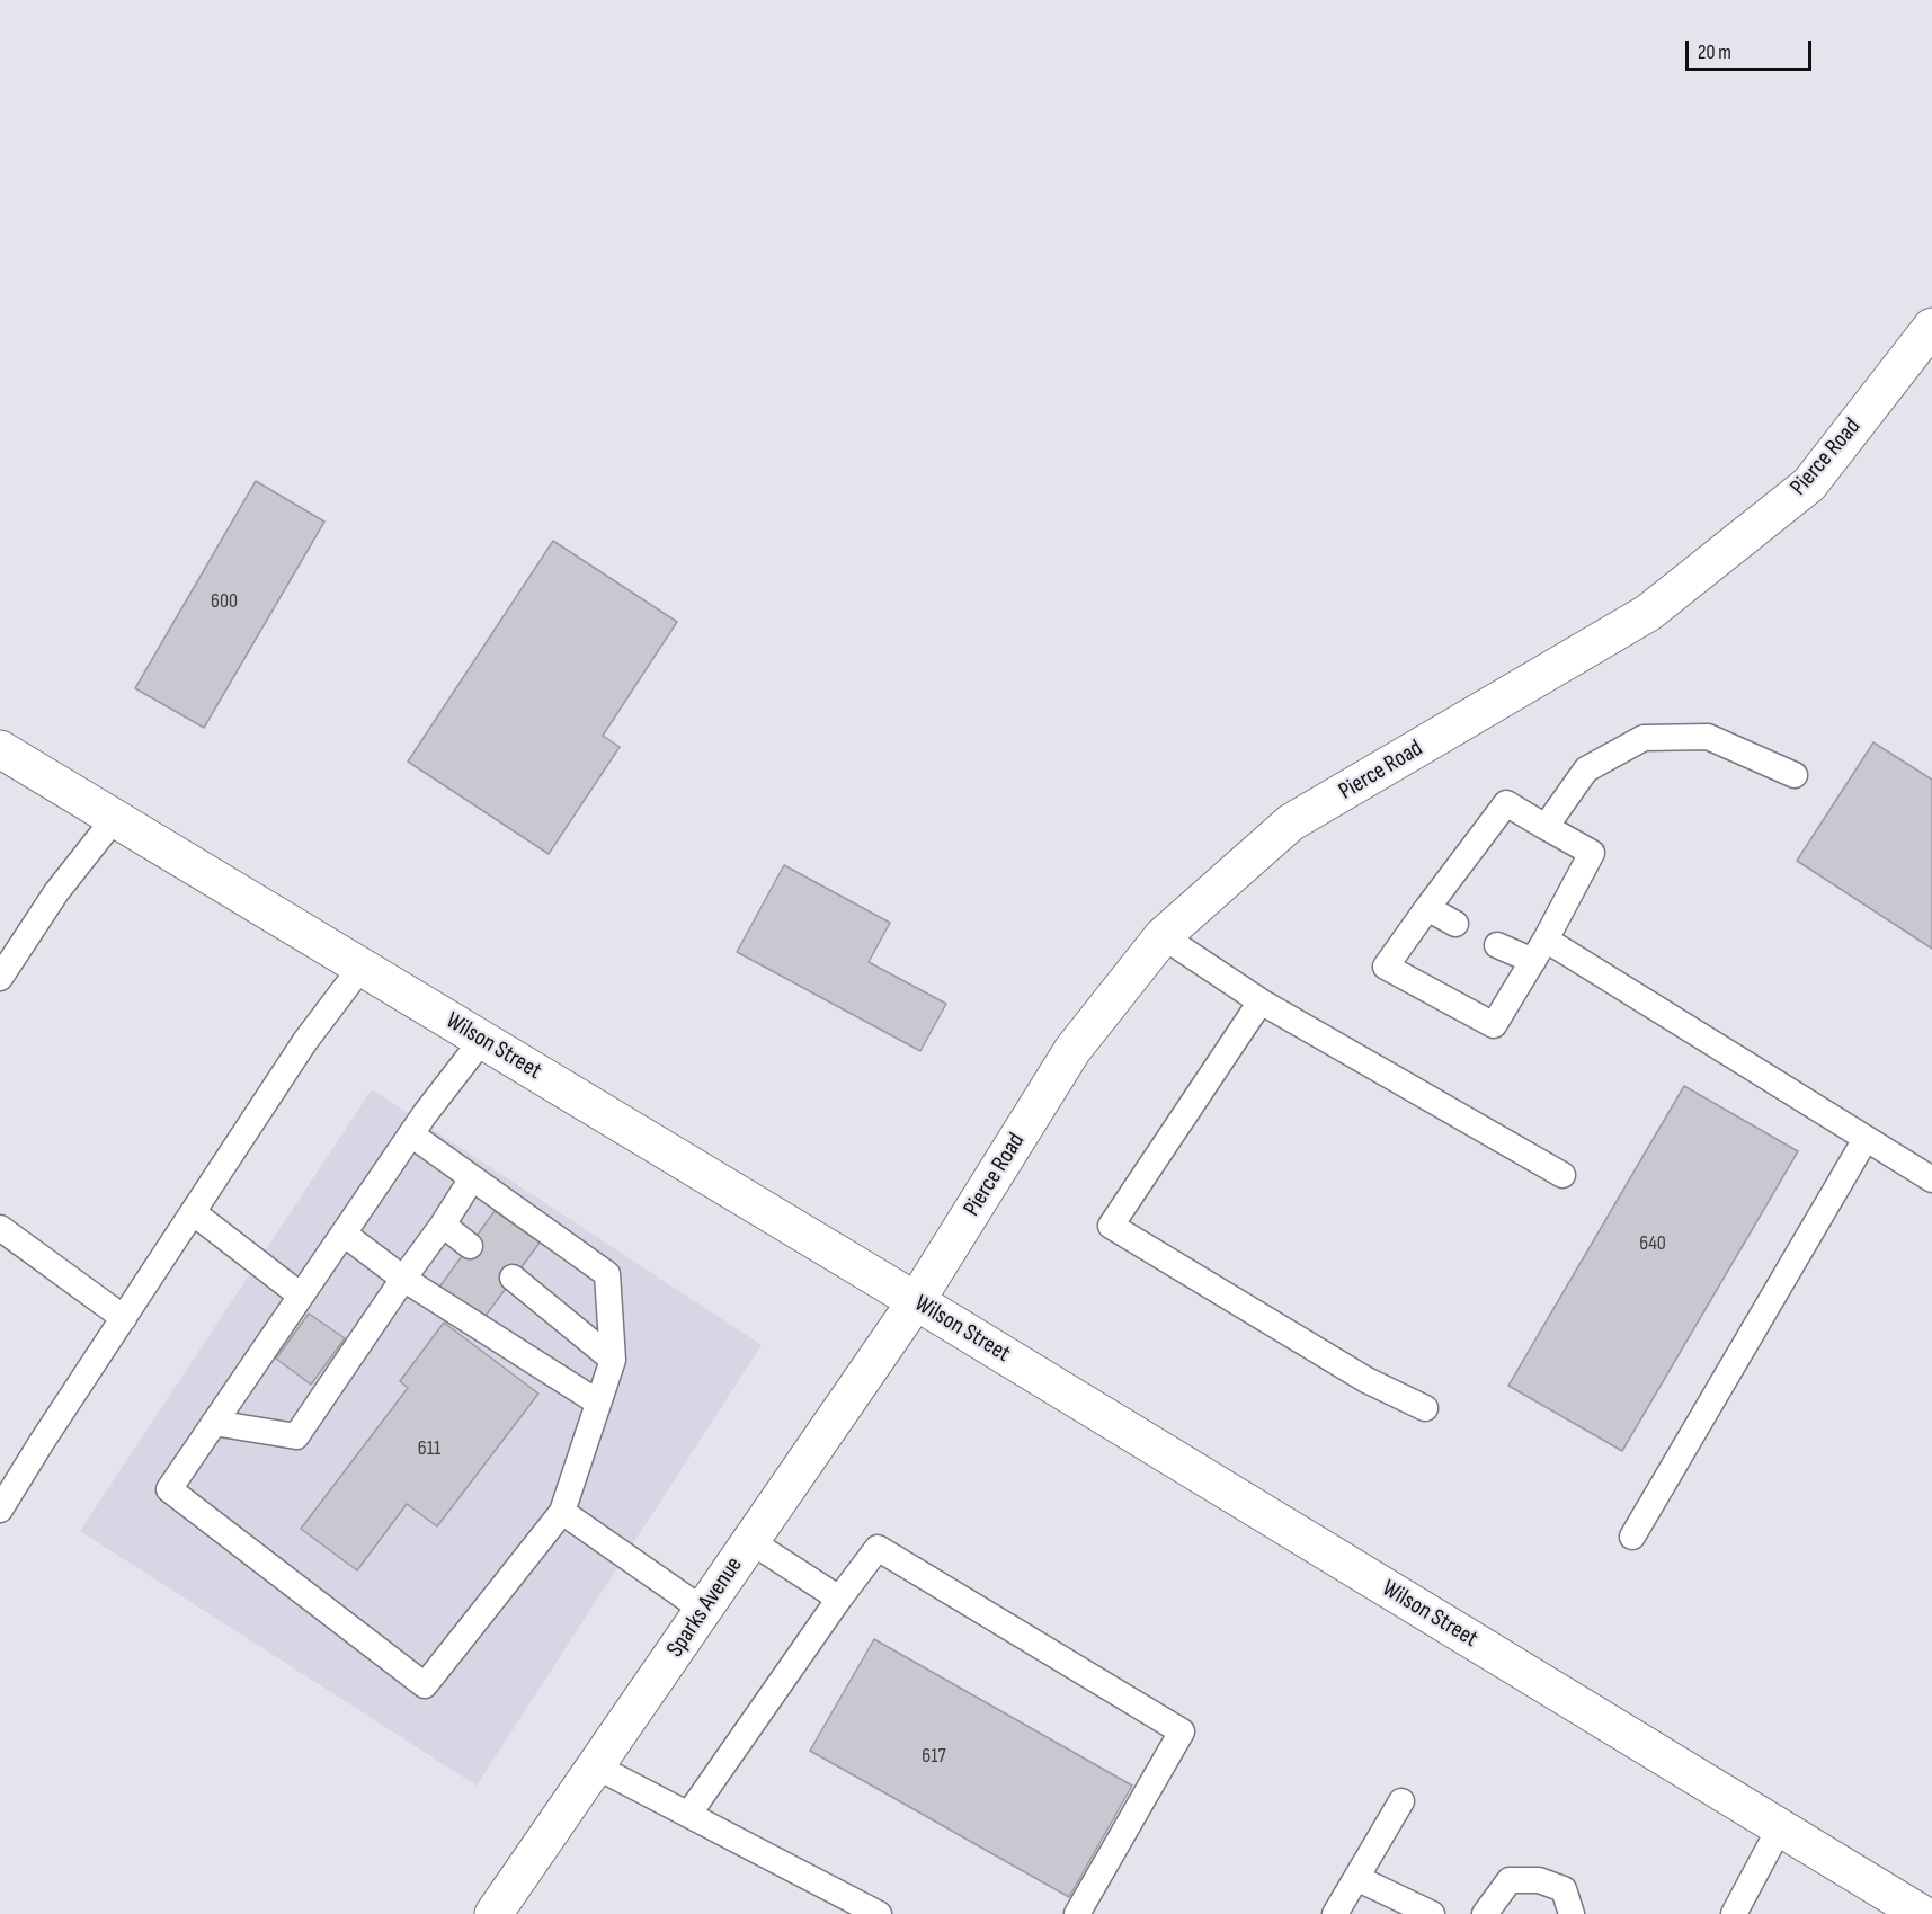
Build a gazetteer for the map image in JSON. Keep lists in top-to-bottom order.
{
  "streets": {
    "main road": ["Pierce Road", "Wilson Street", "Sparks Avenue"]
  },
  "crossings": [
    ["Pierce Road", "Wilson Street"],
    ["Pierce Road", "Sparks Avenue"],
    ["Wilson Street", "Sparks Avenue"]
  ],
  "house_numbers": [
    "600",
    "640",
    "611",
    "617"
  ],
  "scale_bar": "20 m"
}
